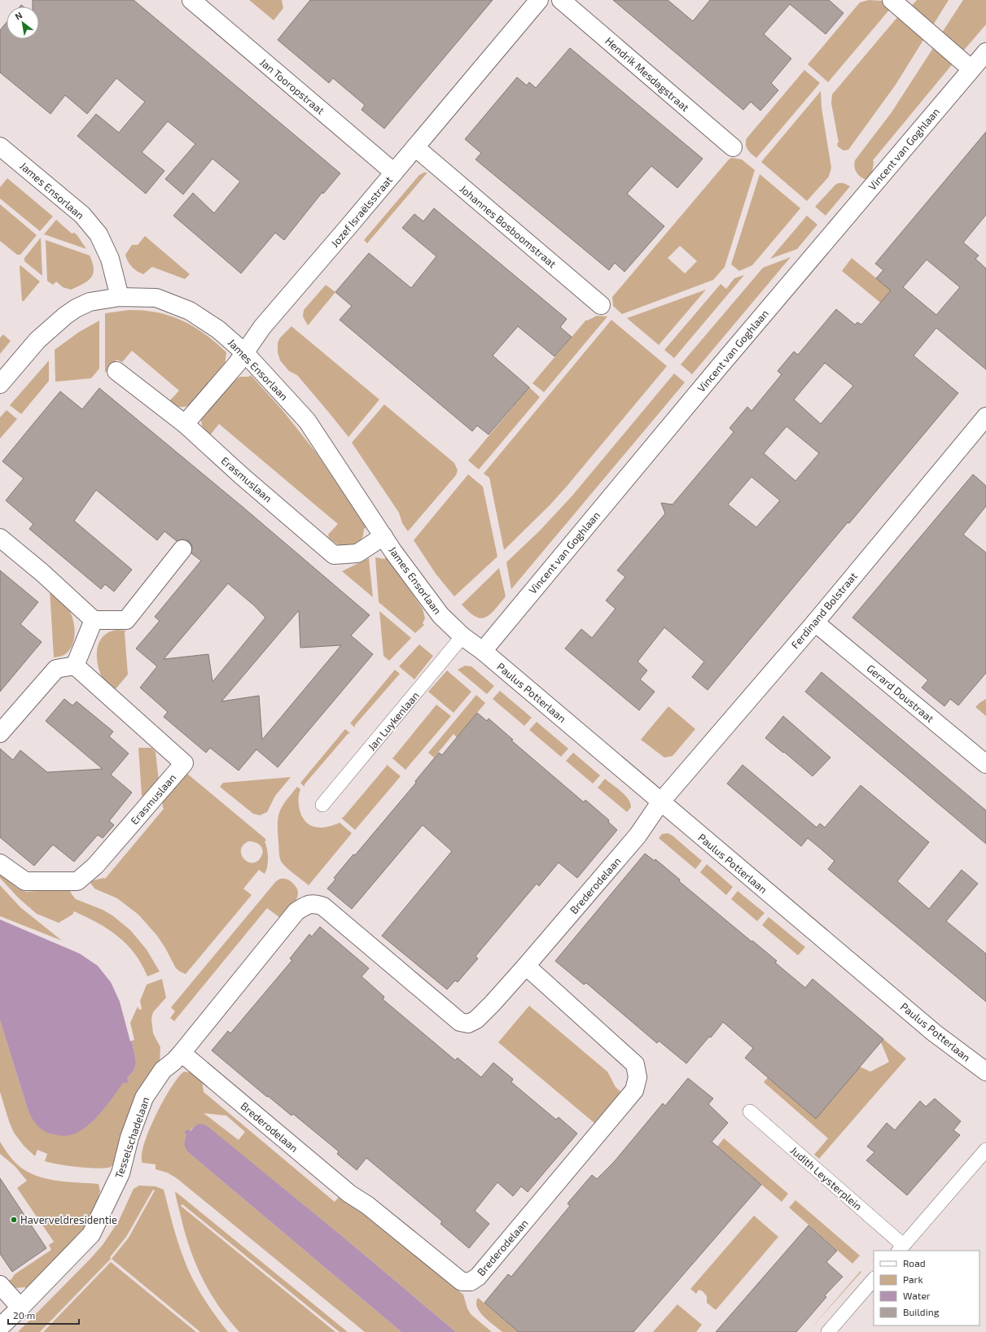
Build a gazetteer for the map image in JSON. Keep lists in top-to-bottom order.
{
  "streets": {
    "street": [
      "Hendrik Mesdagstraat",
      "Jan Tooropstraat",
      "Vincent van Goghlaan",
      "James Ensorlaan",
      "Jozef Israëlsstraat",
      "Johannes Bosboomstraat",
      "Erasmuslaan",
      "Ferdinand Bolstraat",
      "Paulus Potterlaan",
      "Gerard Doustraat",
      "Brederodelaan",
      "Tesselschadelaan"
    ],
    "lane": ["Jan Luykenlaan", "Judith Leysterplein"]
  },
  "crossings": [
    ["Jan Tooropstraat", "Jozef Israëlsstraat"],
    ["Vincent van Goghlaan", "James Ensorlaan"],
    ["Vincent van Goghlaan", "Paulus Potterlaan"],
    ["James Ensorlaan", "Jozef Israëlsstraat"],
    ["James Ensorlaan", "Erasmuslaan"],
    ["James Ensorlaan", "Paulus Potterlaan"],
    ["James Ensorlaan", "Jan Luykenlaan"],
    ["Jozef Israëlsstraat", "Johannes Bosboomstraat"],
    ["Jozef Israëlsstraat", "Erasmuslaan"],
    ["Ferdinand Bolstraat", "Paulus Potterlaan"],
    ["Ferdinand Bolstraat", "Gerard Doustraat"],
    ["Ferdinand Bolstraat", "Brederodelaan"],
    ["Paulus Potterlaan", "Brederodelaan"],
    ["Brederodelaan", "Tesselschadelaan"]
  ],
  "places": ["Haverveldresidentie"],
  "legend": [
    "Road",
    "Park",
    "Water",
    "Building"
  ],
  "scale_bar": "20 m",
  "north": "top left"
}
